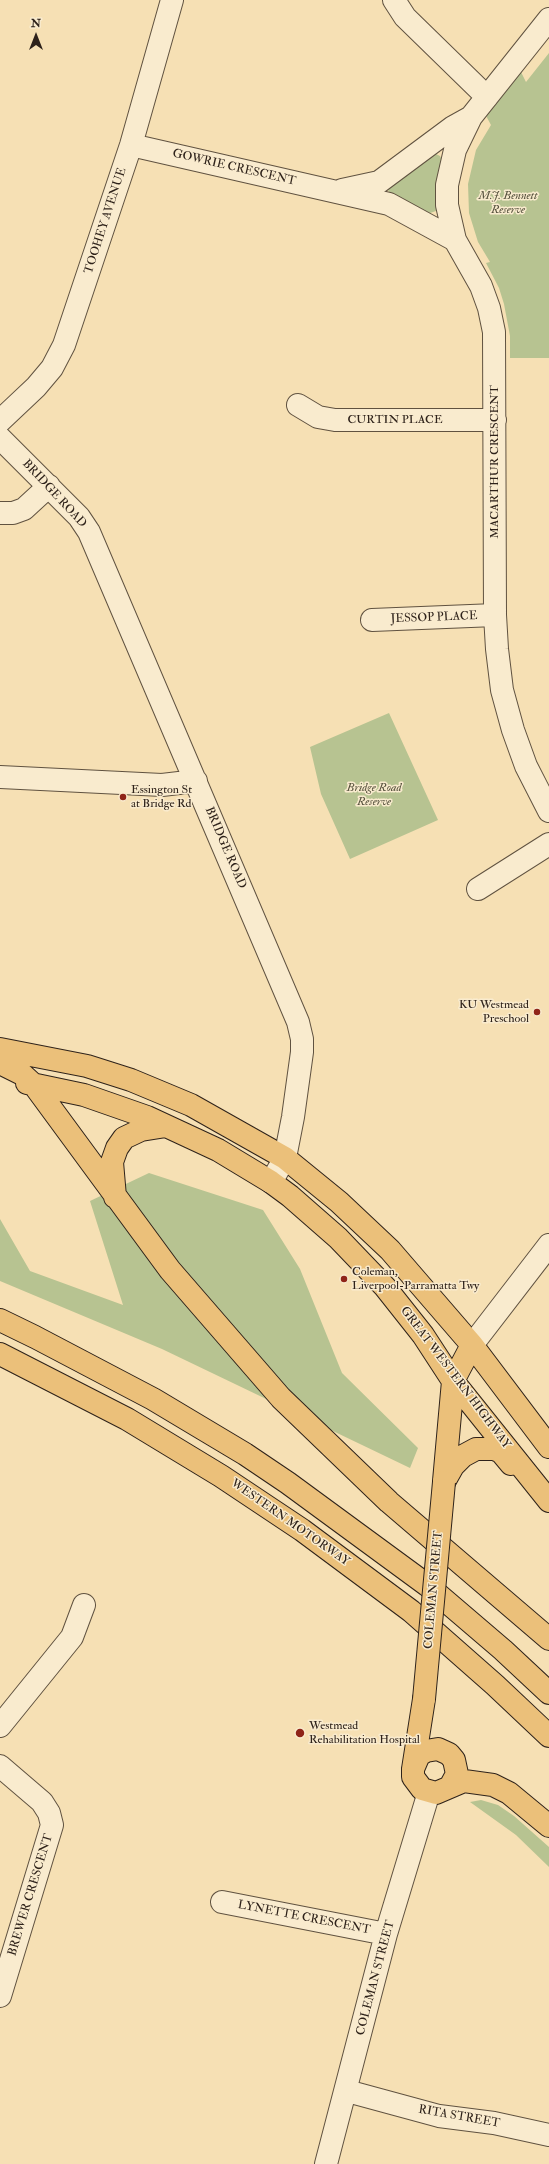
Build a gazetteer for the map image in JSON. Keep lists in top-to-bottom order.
{
  "streets": {
    "highway": ["GREAT WESTERN HIGHWAY", "WESTERN MOTORWAY", "COLEMAN STREET"],
    "street": [
      "GOWRIE CRESCENT",
      "TOOHEY AVENUE",
      "CURTIN PLACE",
      "MACARTHUR CRESCENT",
      "BRIDGE ROAD",
      "JESSOP PLACE",
      "BREWER CRESCENT",
      "LYNETTE CRESCENT",
      "RITA STREET"
    ]
  },
  "crossings": [
    ["GOWRIE CRESCENT", "TOOHEY AVENUE"],
    ["GOWRIE CRESCENT", "MACARTHUR CRESCENT"],
    ["CURTIN PLACE", "MACARTHUR CRESCENT"],
    ["MACARTHUR CRESCENT", "JESSOP PLACE"],
    ["BRIDGE ROAD", "GREAT WESTERN HIGHWAY"],
    ["GREAT WESTERN HIGHWAY", "COLEMAN STREET"],
    ["COLEMAN STREET", "LYNETTE CRESCENT"],
    ["COLEMAN STREET", "RITA STREET"]
  ],
  "parks": ["M.J. Bennett Reserve", "Bridge Road Reserve"],
  "places": [
    "Essington St at Bridge Rd",
    "KU Westmead Preschool",
    "Coleman, Liverpool-Parramatta Twy",
    "Westmead Rehabilitation Hospital"
  ],
  "north": "top"
}
